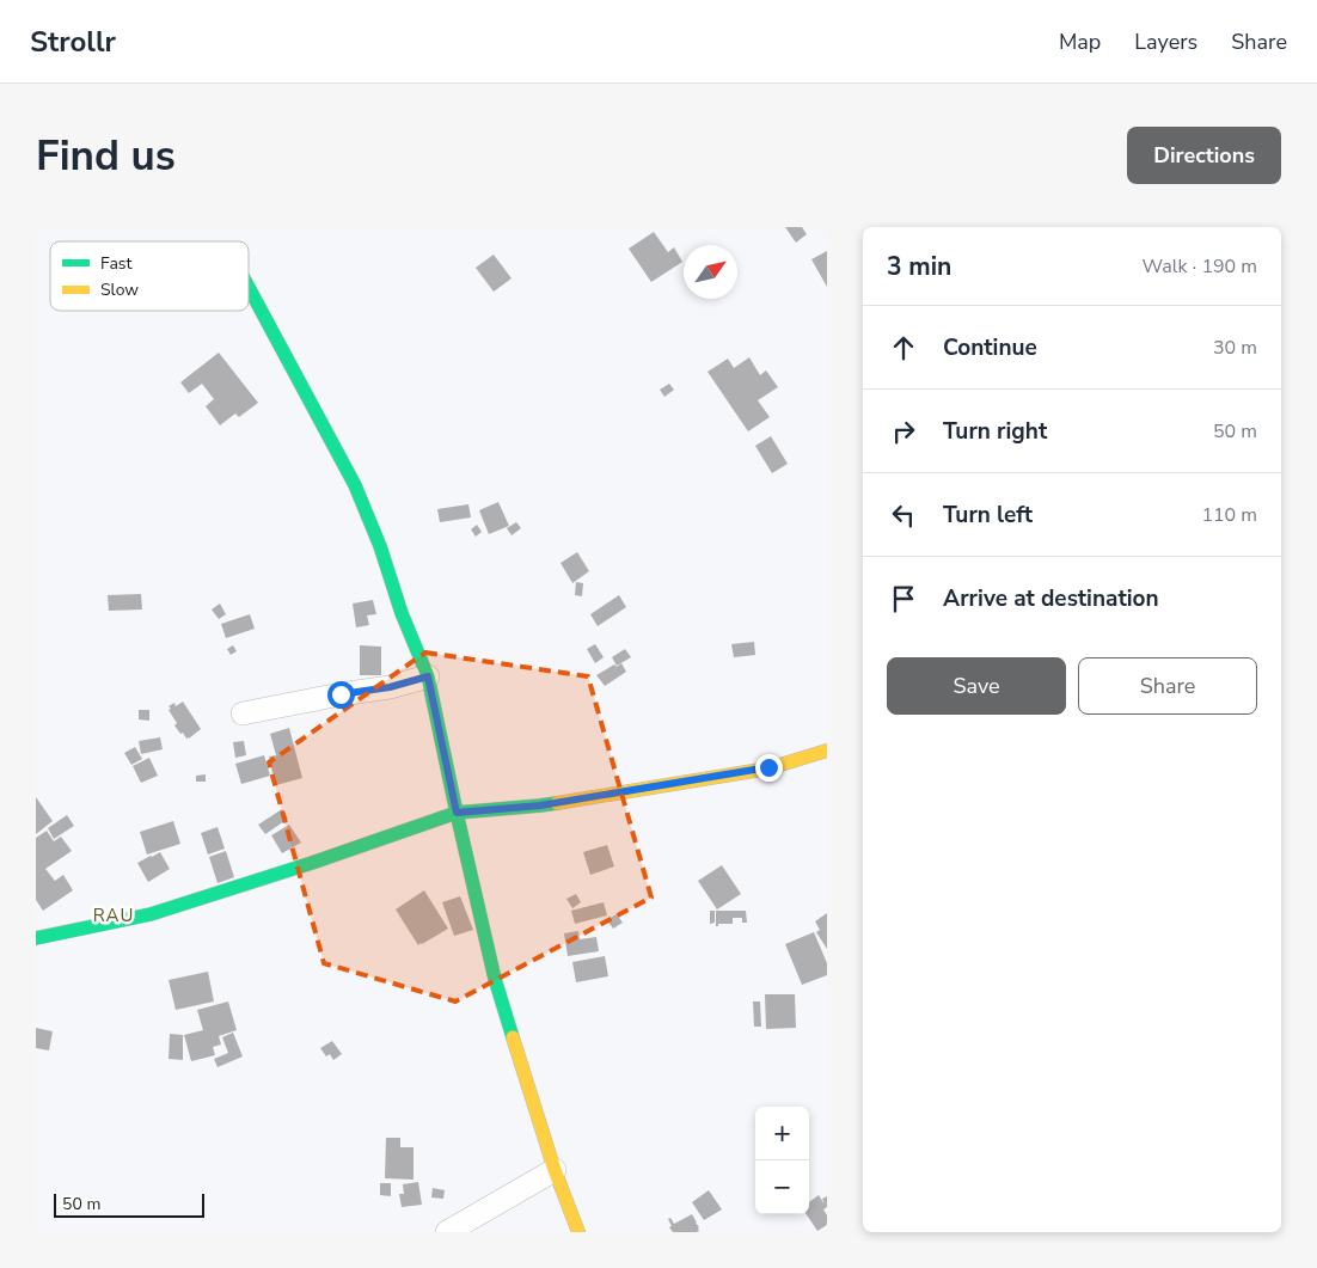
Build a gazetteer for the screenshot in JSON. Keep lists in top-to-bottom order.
{
  "districts": ["RAU"],
  "legend": ["Fast", "Slow"],
  "scale_bar": "50 m",
  "north": "top right",
  "page": {
    "header": "Strollr",
    "nav": ["Map", "Layers", "Share"],
    "buttons": [
      "Directions",
      ["Save", "Share"]
    ],
    "title": "Find us",
    "heading": ["3 min", "Walk · 190 m"],
    "list": [
      ["Continue", "30 m"],
      ["Turn right", "50 m"],
      ["Turn left", "110 m"],
      "Arrive at destination"
    ],
    "map_buttons": ["+", "−"],
    "scale": "50 m"
  }
}
